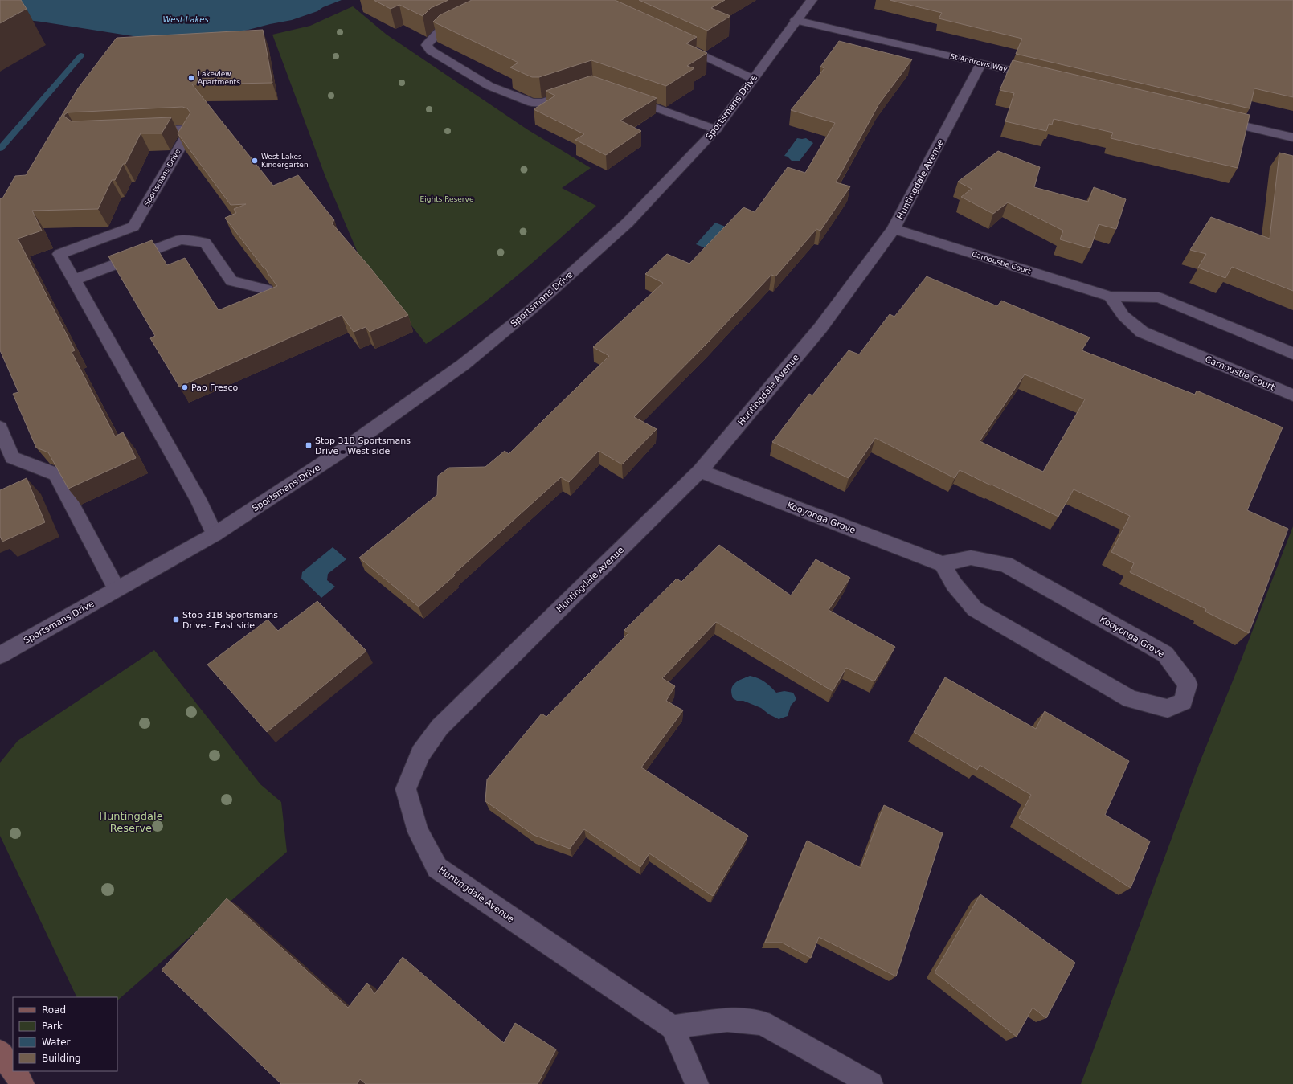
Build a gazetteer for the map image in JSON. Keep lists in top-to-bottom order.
{
  "streets": {
    "street": [
      "St Andrews Way",
      "Sportsmans Drive",
      "Huntingdale Avenue",
      "Carnoustie Court",
      "Kooyonga Grove"
    ]
  },
  "crossings": [
    ["St Andrews Way", "Sportsmans Drive"],
    ["St Andrews Way", "Huntingdale Avenue"],
    ["Huntingdale Avenue", "Carnoustie Court"],
    ["Huntingdale Avenue", "Kooyonga Grove"]
  ],
  "water": ["West Lakes"],
  "parks": ["Eights Reserve", "Huntingdale Reserve"],
  "places": {
    "other": ["Lakeview Apartments", "West Lakes Kindergarten", "Pao Fresco"],
    "transit": ["Stop 31B Sportsmans Drive - West side", "Stop 31B Sportsmans Drive - East side"]
  },
  "legend": [
    "Road",
    "Park",
    "Water",
    "Building"
  ]
}
